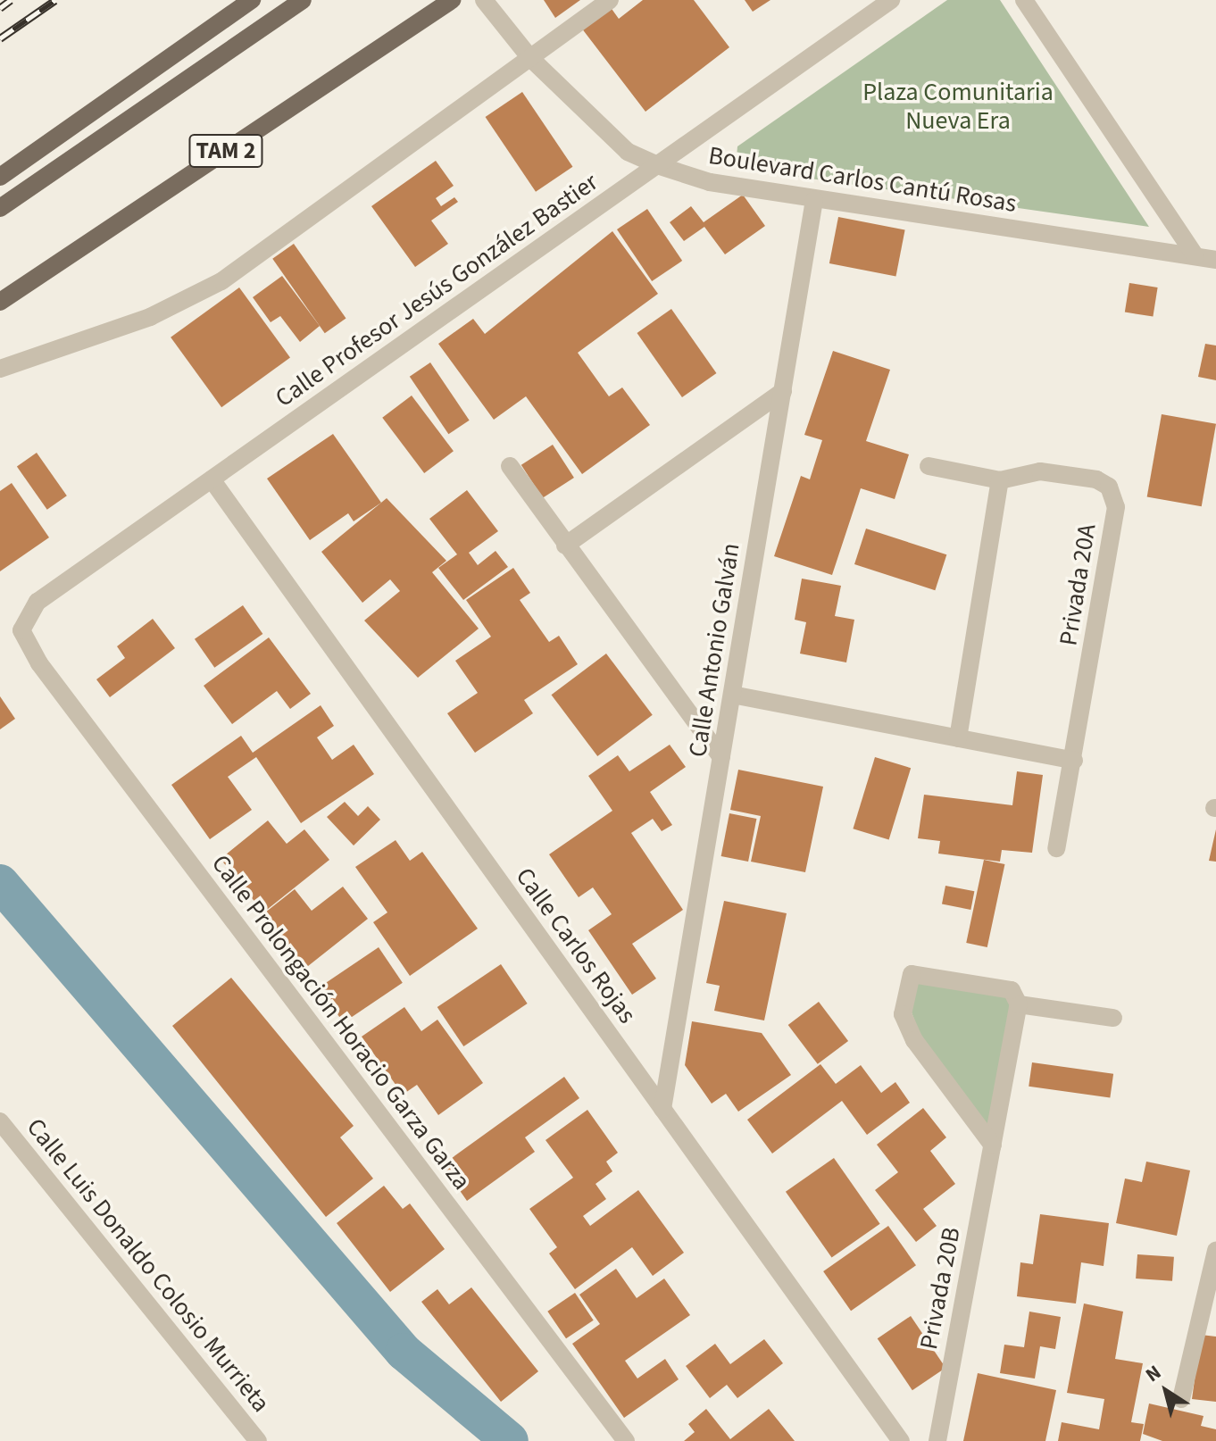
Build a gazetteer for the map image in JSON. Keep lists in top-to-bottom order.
{
  "streets": {
    "main road": ["TAM 2"],
    "street": [
      "Boulevard Carlos Cantú Rosas",
      "Calle Profesor Jesús González Bastier",
      "Privada 20A",
      "Calle Antonio Galván",
      "Calle Carlos Rojas",
      "Calle Prolongación Horacio Garza Garza",
      "Calle Luis Donaldo Colosio Murrieta",
      "Privada 20B"
    ]
  },
  "crossings": [
    ["Boulevard Carlos Cantú Rosas", "Calle Profesor Jesús González Bastier"],
    ["Boulevard Carlos Cantú Rosas", "Calle Antonio Galván"],
    ["Calle Profesor Jesús González Bastier", "Calle Carlos Rojas"],
    ["Calle Profesor Jesús González Bastier", "Calle Prolongación Horacio Garza Garza"],
    ["Calle Antonio Galván", "Calle Carlos Rojas"]
  ],
  "parks": ["Plaza Comunitaria Nueva Era"],
  "north": "top left"
}
